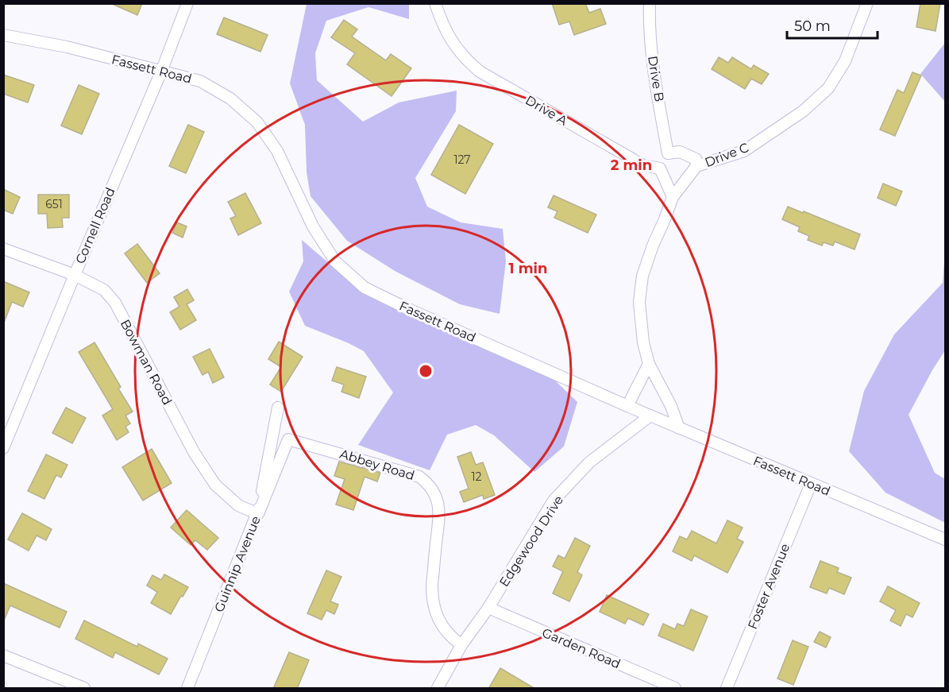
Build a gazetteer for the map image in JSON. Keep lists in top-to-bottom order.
{
  "streets": {
    "street": [
      "Fassett Road",
      "Drive B",
      "Drive A",
      "Drive C",
      "Cornell Road",
      "Bowman Road",
      "Abbey Road",
      "Edgewood Drive",
      "Guinnip Avenue",
      "Foster Avenue",
      "Garden Road"
    ]
  },
  "crossings": [
    ["Fassett Road", "Drive C"],
    ["Fassett Road", "Cornell Road"],
    ["Fassett Road", "Edgewood Drive"],
    ["Fassett Road", "Foster Avenue"],
    ["Cornell Road", "Bowman Road"],
    ["Bowman Road", "Abbey Road"],
    ["Bowman Road", "Guinnip Avenue"],
    ["Abbey Road", "Edgewood Drive"],
    ["Abbey Road", "Guinnip Avenue"],
    ["Edgewood Drive", "Garden Road"]
  ],
  "house_numbers": ["127", "651", "12"],
  "scale_bar": "50 m",
  "rings": ["2 min", "1 min"]
}
